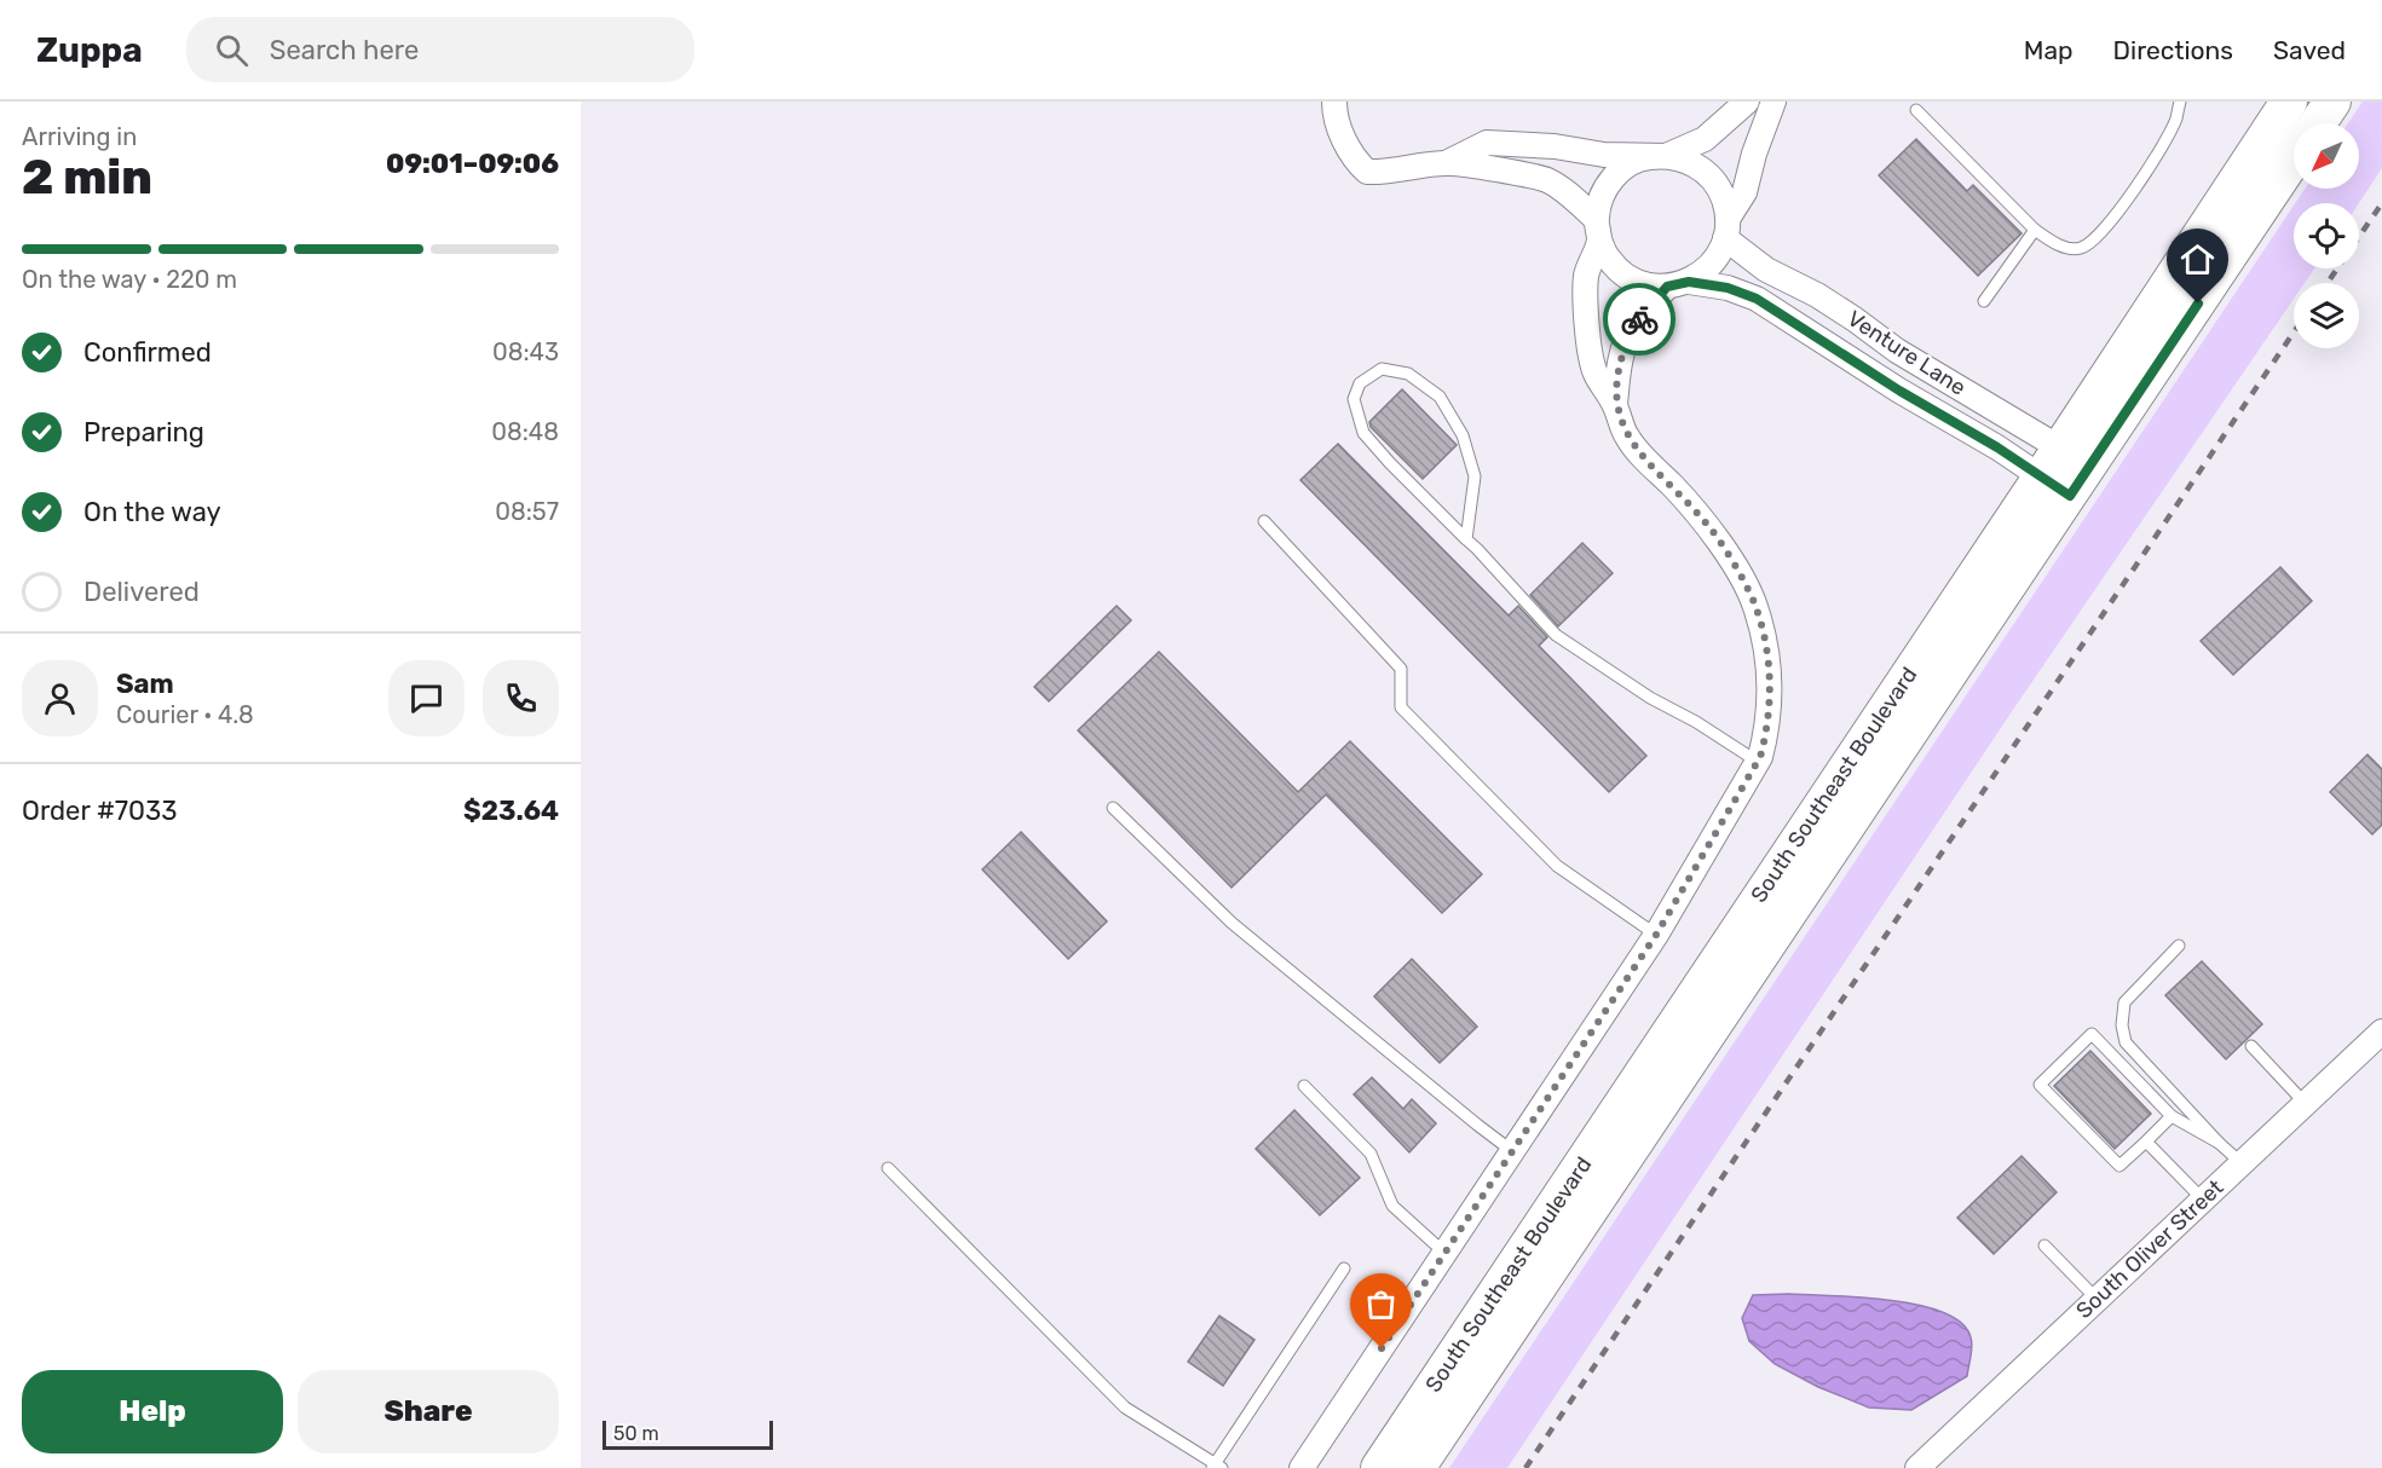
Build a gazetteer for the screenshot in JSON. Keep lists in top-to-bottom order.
{
  "streets": {
    "main road": ["South Southeast Boulevard"],
    "street": ["Venture Lane", "South Oliver Street"]
  },
  "crossings": [
    ["Venture Lane", "South Southeast Boulevard"]
  ],
  "scale_bar": "50 m",
  "north": "bottom left",
  "page": {
    "header": "Zuppa",
    "search": "Search here",
    "nav": ["Map", "Directions", "Saved"],
    "heading": ["2 min", "Arriving in", "09:01–09:06"],
    "panel": [
      "Sam",
      "Courier · 4.8",
      "Order #7033",
      "$23.64"
    ],
    "bar": "On the way · 220 m",
    "list": [
      ["Confirmed", "08:43"],
      ["Preparing", "08:48"],
      ["On the way", "08:57"],
      "Delivered"
    ],
    "buttons": ["Help", "Share"],
    "scale": "50 m"
  }
}
